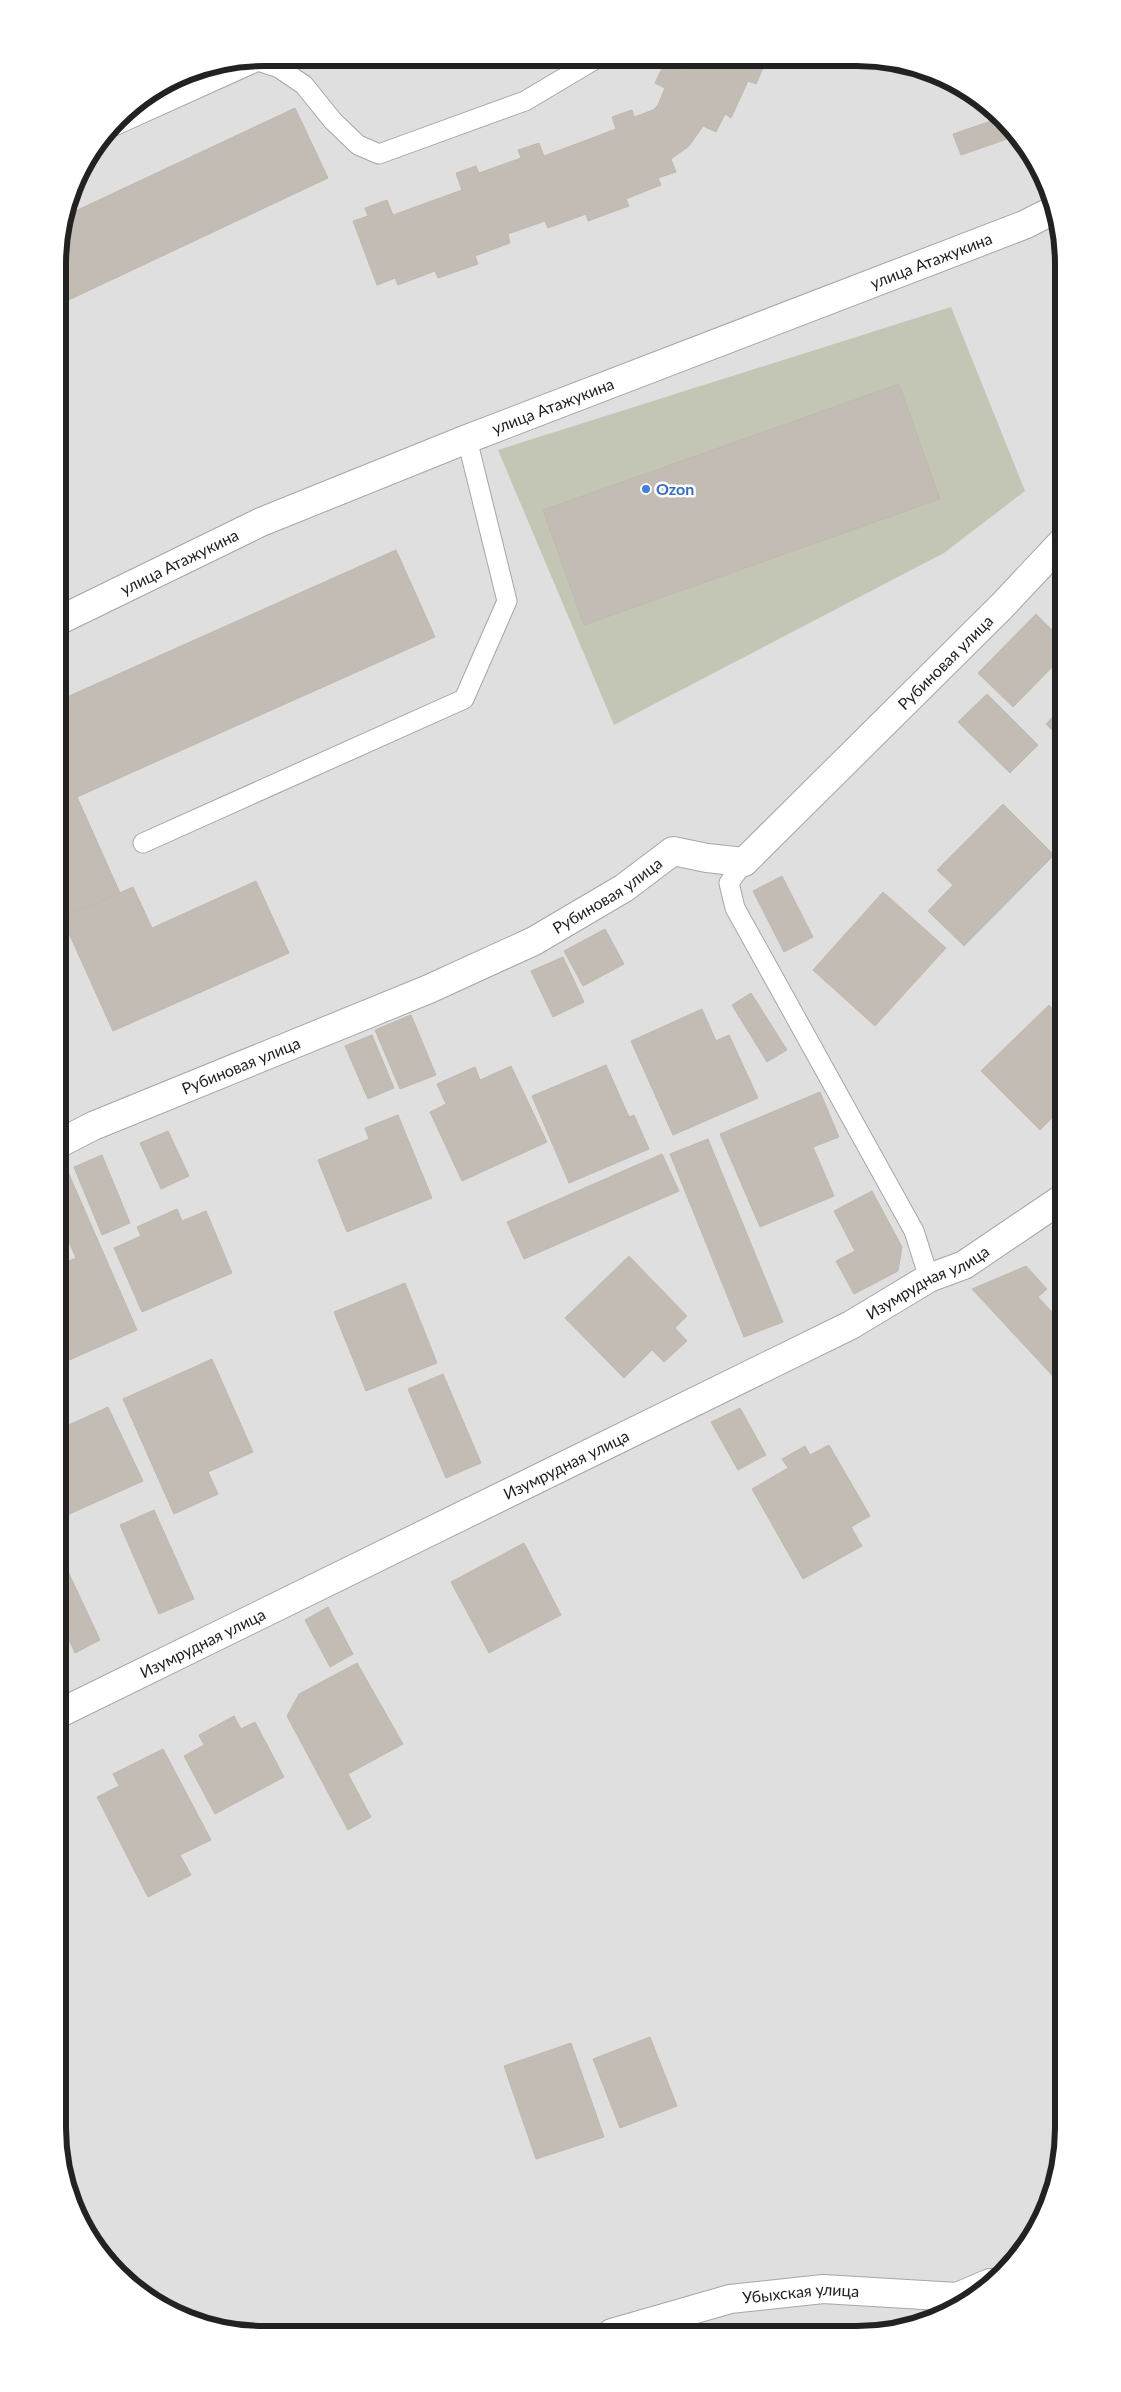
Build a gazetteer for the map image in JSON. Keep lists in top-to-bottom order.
{
  "streets": {
    "street": [
      "улица Атажукина",
      "Рубиновая улица",
      "Изумрудная улица",
      "Убыхская улица"
    ]
  },
  "places": ["Ozon"]
}
